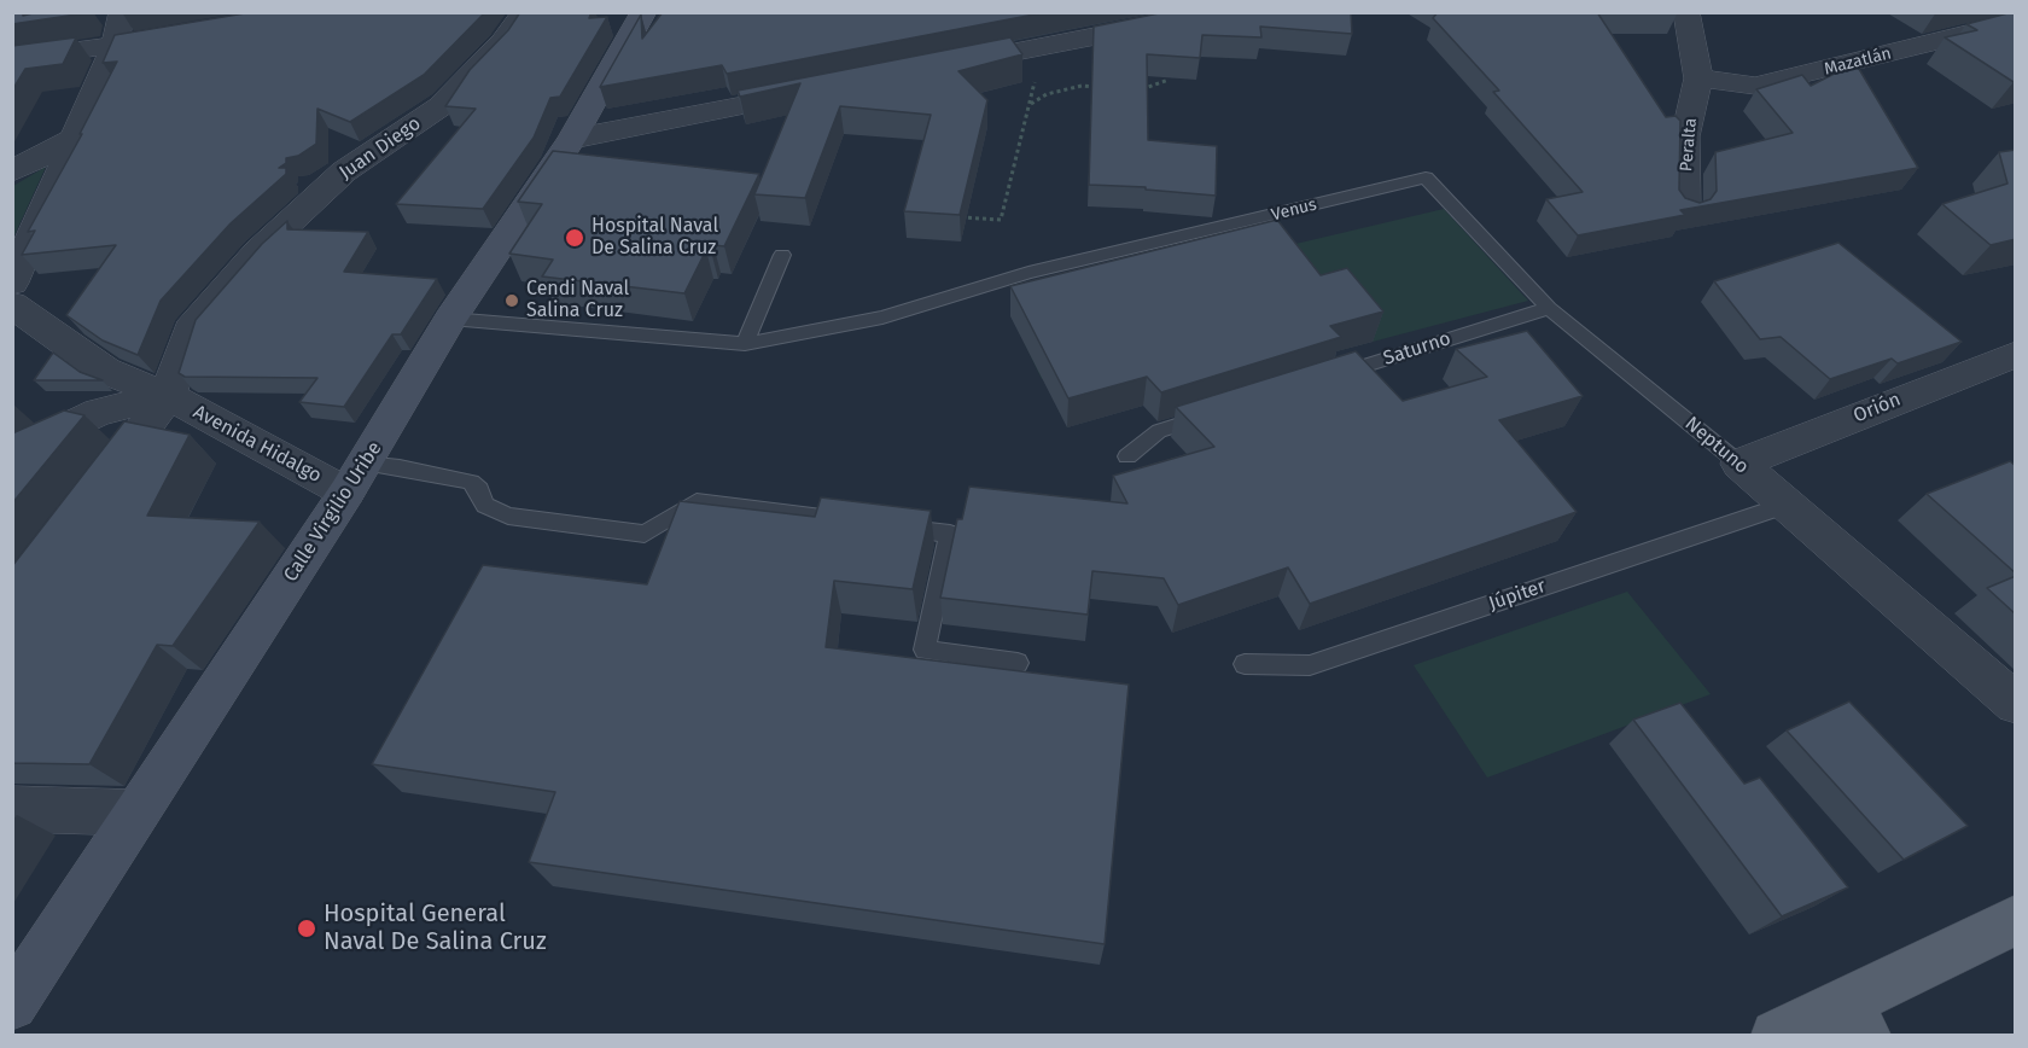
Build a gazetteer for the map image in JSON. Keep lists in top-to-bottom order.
{
  "streets": {
    "street": [
      "Mazatlán",
      "Peralta",
      "Juan Diego",
      "Orión",
      "Avenida Hidalgo",
      "Neptuno",
      "Calle Virgilio Uribe"
    ],
    "lane": ["Venus", "Saturno", "Júpiter"]
  },
  "crossings": [
    ["Mazatlán", "Peralta"],
    ["Juan Diego", "Avenida Hidalgo"],
    ["Venus", "Neptuno"],
    ["Venus", "Calle Virgilio Uribe"],
    ["Saturno", "Neptuno"],
    ["Orión", "Neptuno"],
    ["Avenida Hidalgo", "Calle Virgilio Uribe"],
    ["Neptuno", "Júpiter"]
  ],
  "places": ["Hospital Naval De Salina Cruz", "Cendi Naval Salina Cruz", "Hospital General Naval De Salina Cruz"]
}
